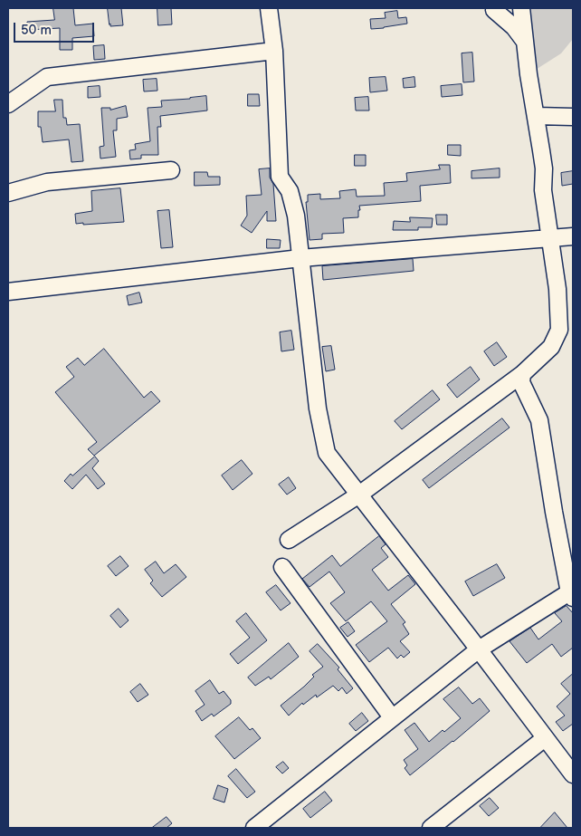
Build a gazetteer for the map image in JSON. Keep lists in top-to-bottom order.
{
  "scale_bar": "50 m"
}
